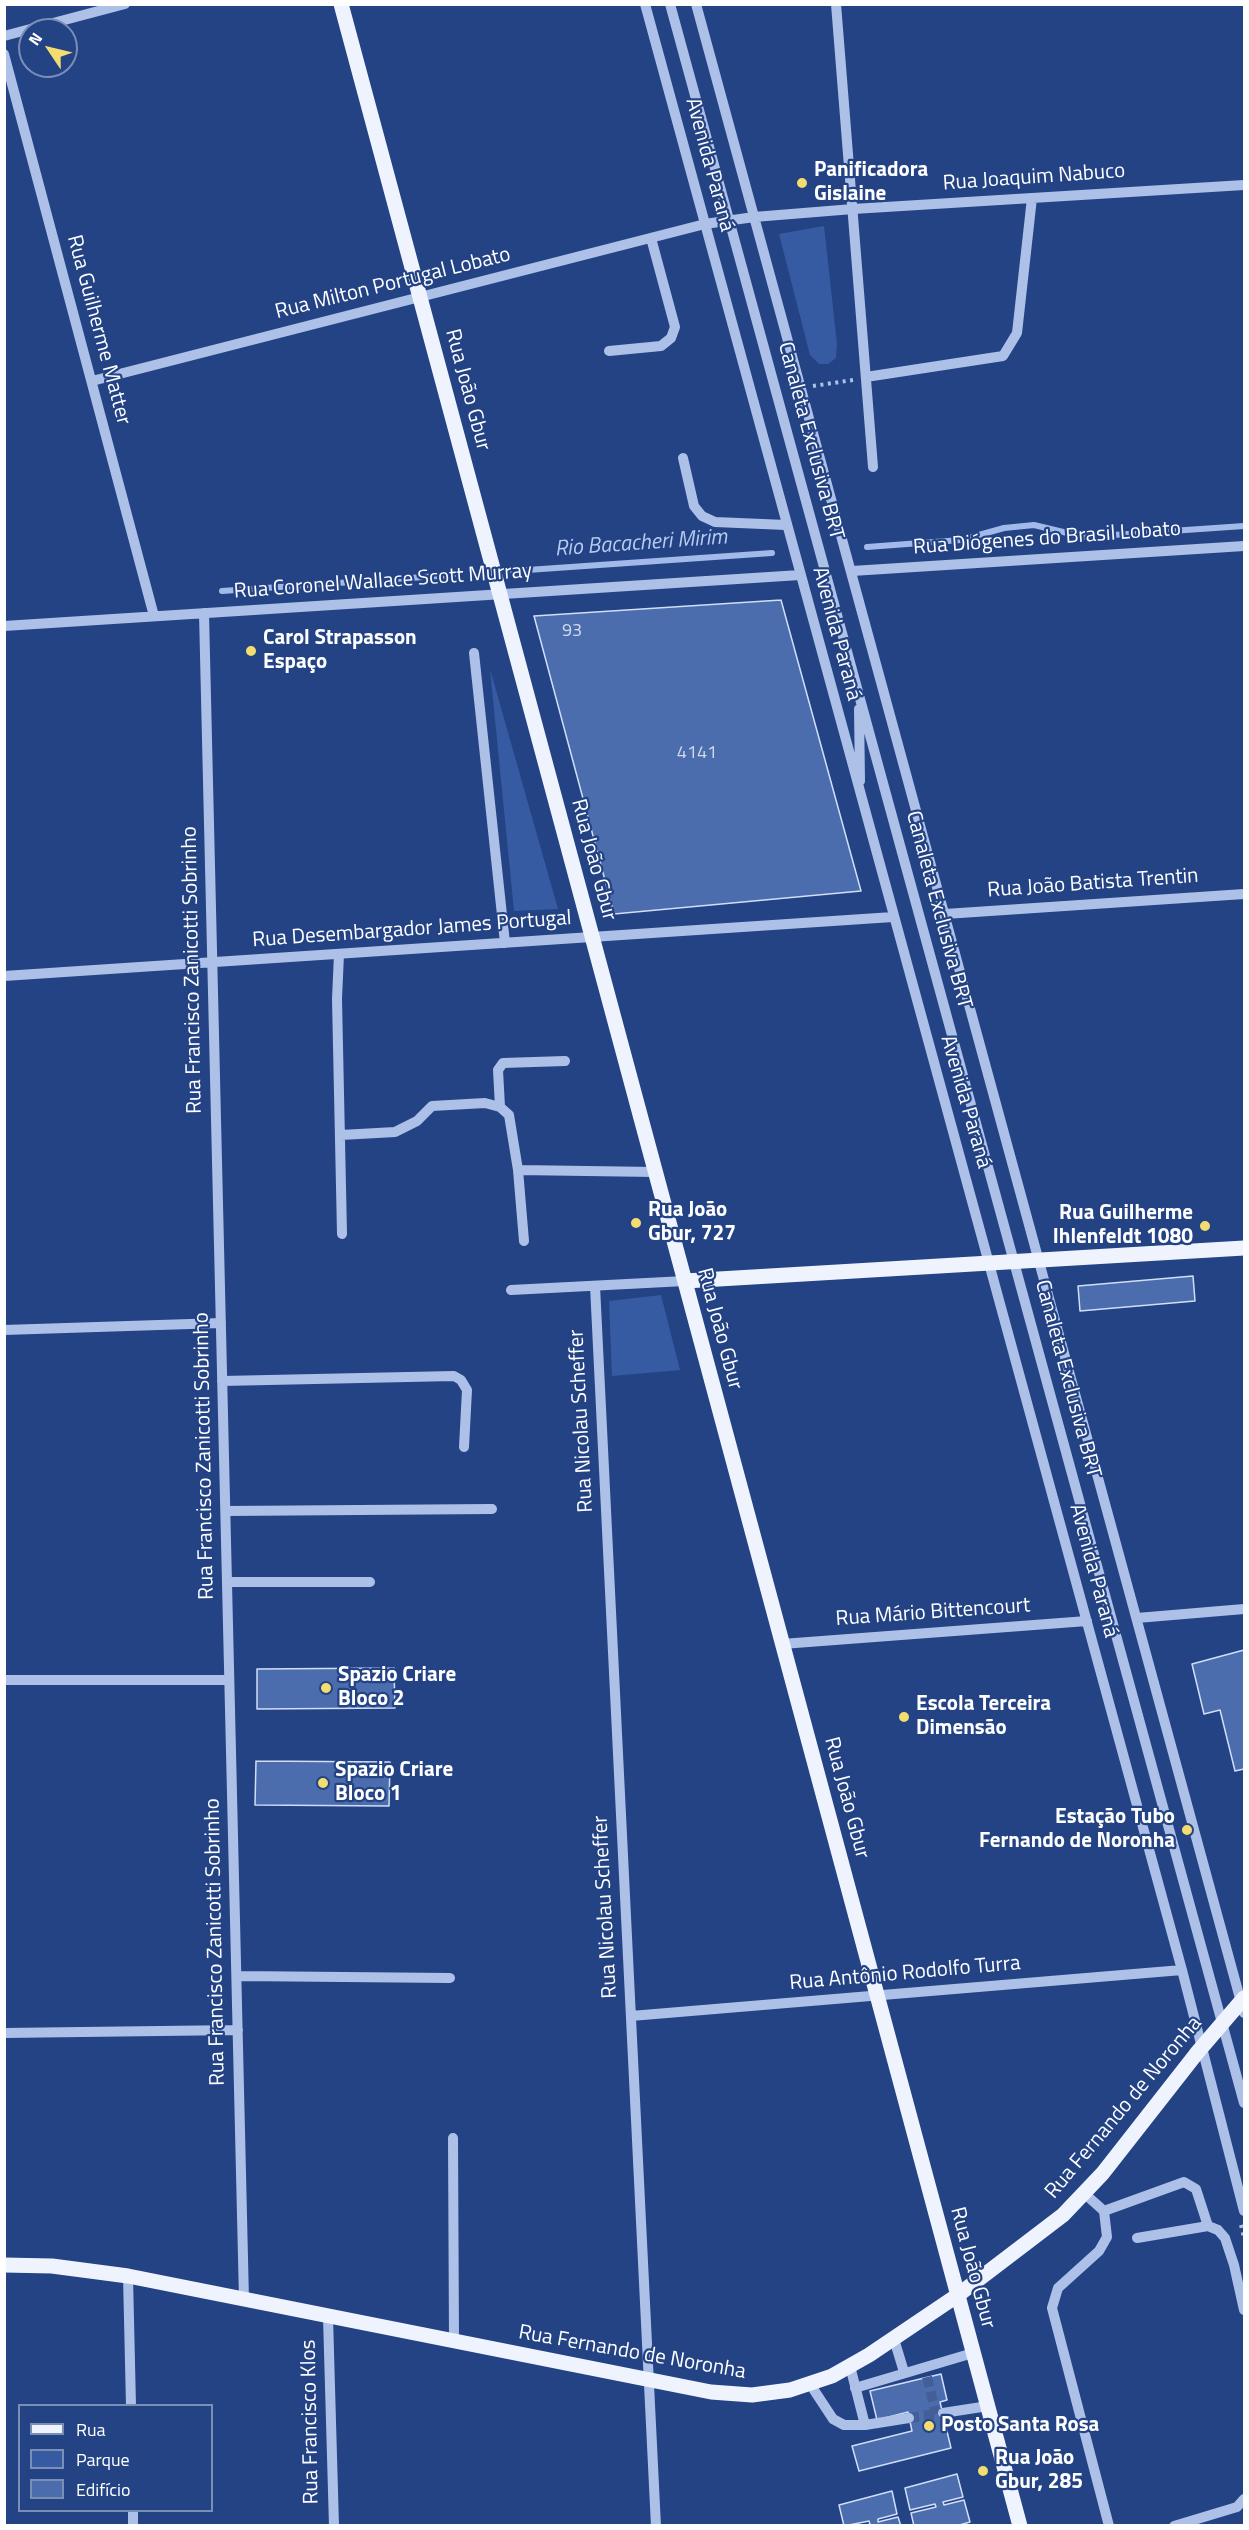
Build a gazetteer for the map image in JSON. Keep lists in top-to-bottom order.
{
  "streets": {
    "main road": ["Rua João Gbur", "Rua Fernando de Noronha"],
    "street": [
      "Avenida Paraná",
      "Rua Joaquim Nabuco",
      "Rua Milton Portugal Lobato",
      "Rua Guilherme Matter",
      "Canaleta Exclusiva BRT",
      "Rua Diógenes do Brasil Lobato",
      "Rua Coronel Wallace Scott Murray",
      "Rua João Batista Trentin",
      "Rua Desembargador James Portugal",
      "Rua Francisco Zanicotti Sobrinho",
      "Rua Nicolau Scheffer",
      "Rua Mário Bittencourt",
      "Rua Antônio Rodolfo Turra",
      "Rua Francisco Klos"
    ]
  },
  "crossings": [
    ["Avenida Paraná", "Rua Joaquim Nabuco"],
    ["Avenida Paraná", "Rua Milton Portugal Lobato"],
    ["Avenida Paraná", "Rua Diógenes do Brasil Lobato"],
    ["Avenida Paraná", "Rua Coronel Wallace Scott Murray"],
    ["Avenida Paraná", "Rua João Batista Trentin"],
    ["Avenida Paraná", "Rua Desembargador James Portugal"],
    ["Avenida Paraná", "Rua Mário Bittencourt"],
    ["Avenida Paraná", "Rua Antônio Rodolfo Turra"],
    ["Avenida Paraná", "Rua Fernando de Noronha"],
    ["Rua Joaquim Nabuco", "Rua Milton Portugal Lobato"],
    ["Rua Joaquim Nabuco", "Canaleta Exclusiva BRT"],
    ["Rua Milton Portugal Lobato", "Rua Guilherme Matter"],
    ["Rua Milton Portugal Lobato", "Rua João Gbur"],
    ["Rua Milton Portugal Lobato", "Canaleta Exclusiva BRT"],
    ["Rua Guilherme Matter", "Rua Coronel Wallace Scott Murray"],
    ["Rua João Gbur", "Rua Coronel Wallace Scott Murray"],
    ["Rua João Gbur", "Rua Desembargador James Portugal"],
    ["Rua João Gbur", "Rua Mário Bittencourt"],
    ["Rua João Gbur", "Rua Antônio Rodolfo Turra"],
    ["Rua João Gbur", "Rua Fernando de Noronha"],
    ["Canaleta Exclusiva BRT", "Rua Fernando de Noronha"],
    ["Rua Coronel Wallace Scott Murray", "Rua Francisco Zanicotti Sobrinho"],
    ["Rua Desembargador James Portugal", "Rua Francisco Zanicotti Sobrinho"],
    ["Rua Francisco Zanicotti Sobrinho", "Rua Fernando de Noronha"],
    ["Rua Nicolau Scheffer", "Rua Antônio Rodolfo Turra"],
    ["Rua Nicolau Scheffer", "Rua Fernando de Noronha"],
    ["Rua Fernando de Noronha", "Rua Francisco Klos"]
  ],
  "water": ["Rio Bacacheri Mirim"],
  "places": [
    "Panificadora Gislaine",
    "Carol Strapasson Espaço",
    "Rua João Gbur, 727",
    "Rua Guilherme Ihlenfeldt 1080",
    "Spazio Criare Bloco 2",
    "Escola Terceira Dimensão",
    "Spazio Criare Bloco 1",
    "Estação Tubo Fernando de Noronha",
    "Posto Santa Rosa",
    "Rua João Gbur, 285"
  ],
  "house_numbers": ["93", "4141"],
  "legend": ["Rua", "Parque", "Edifício"],
  "north": "top left"
}
